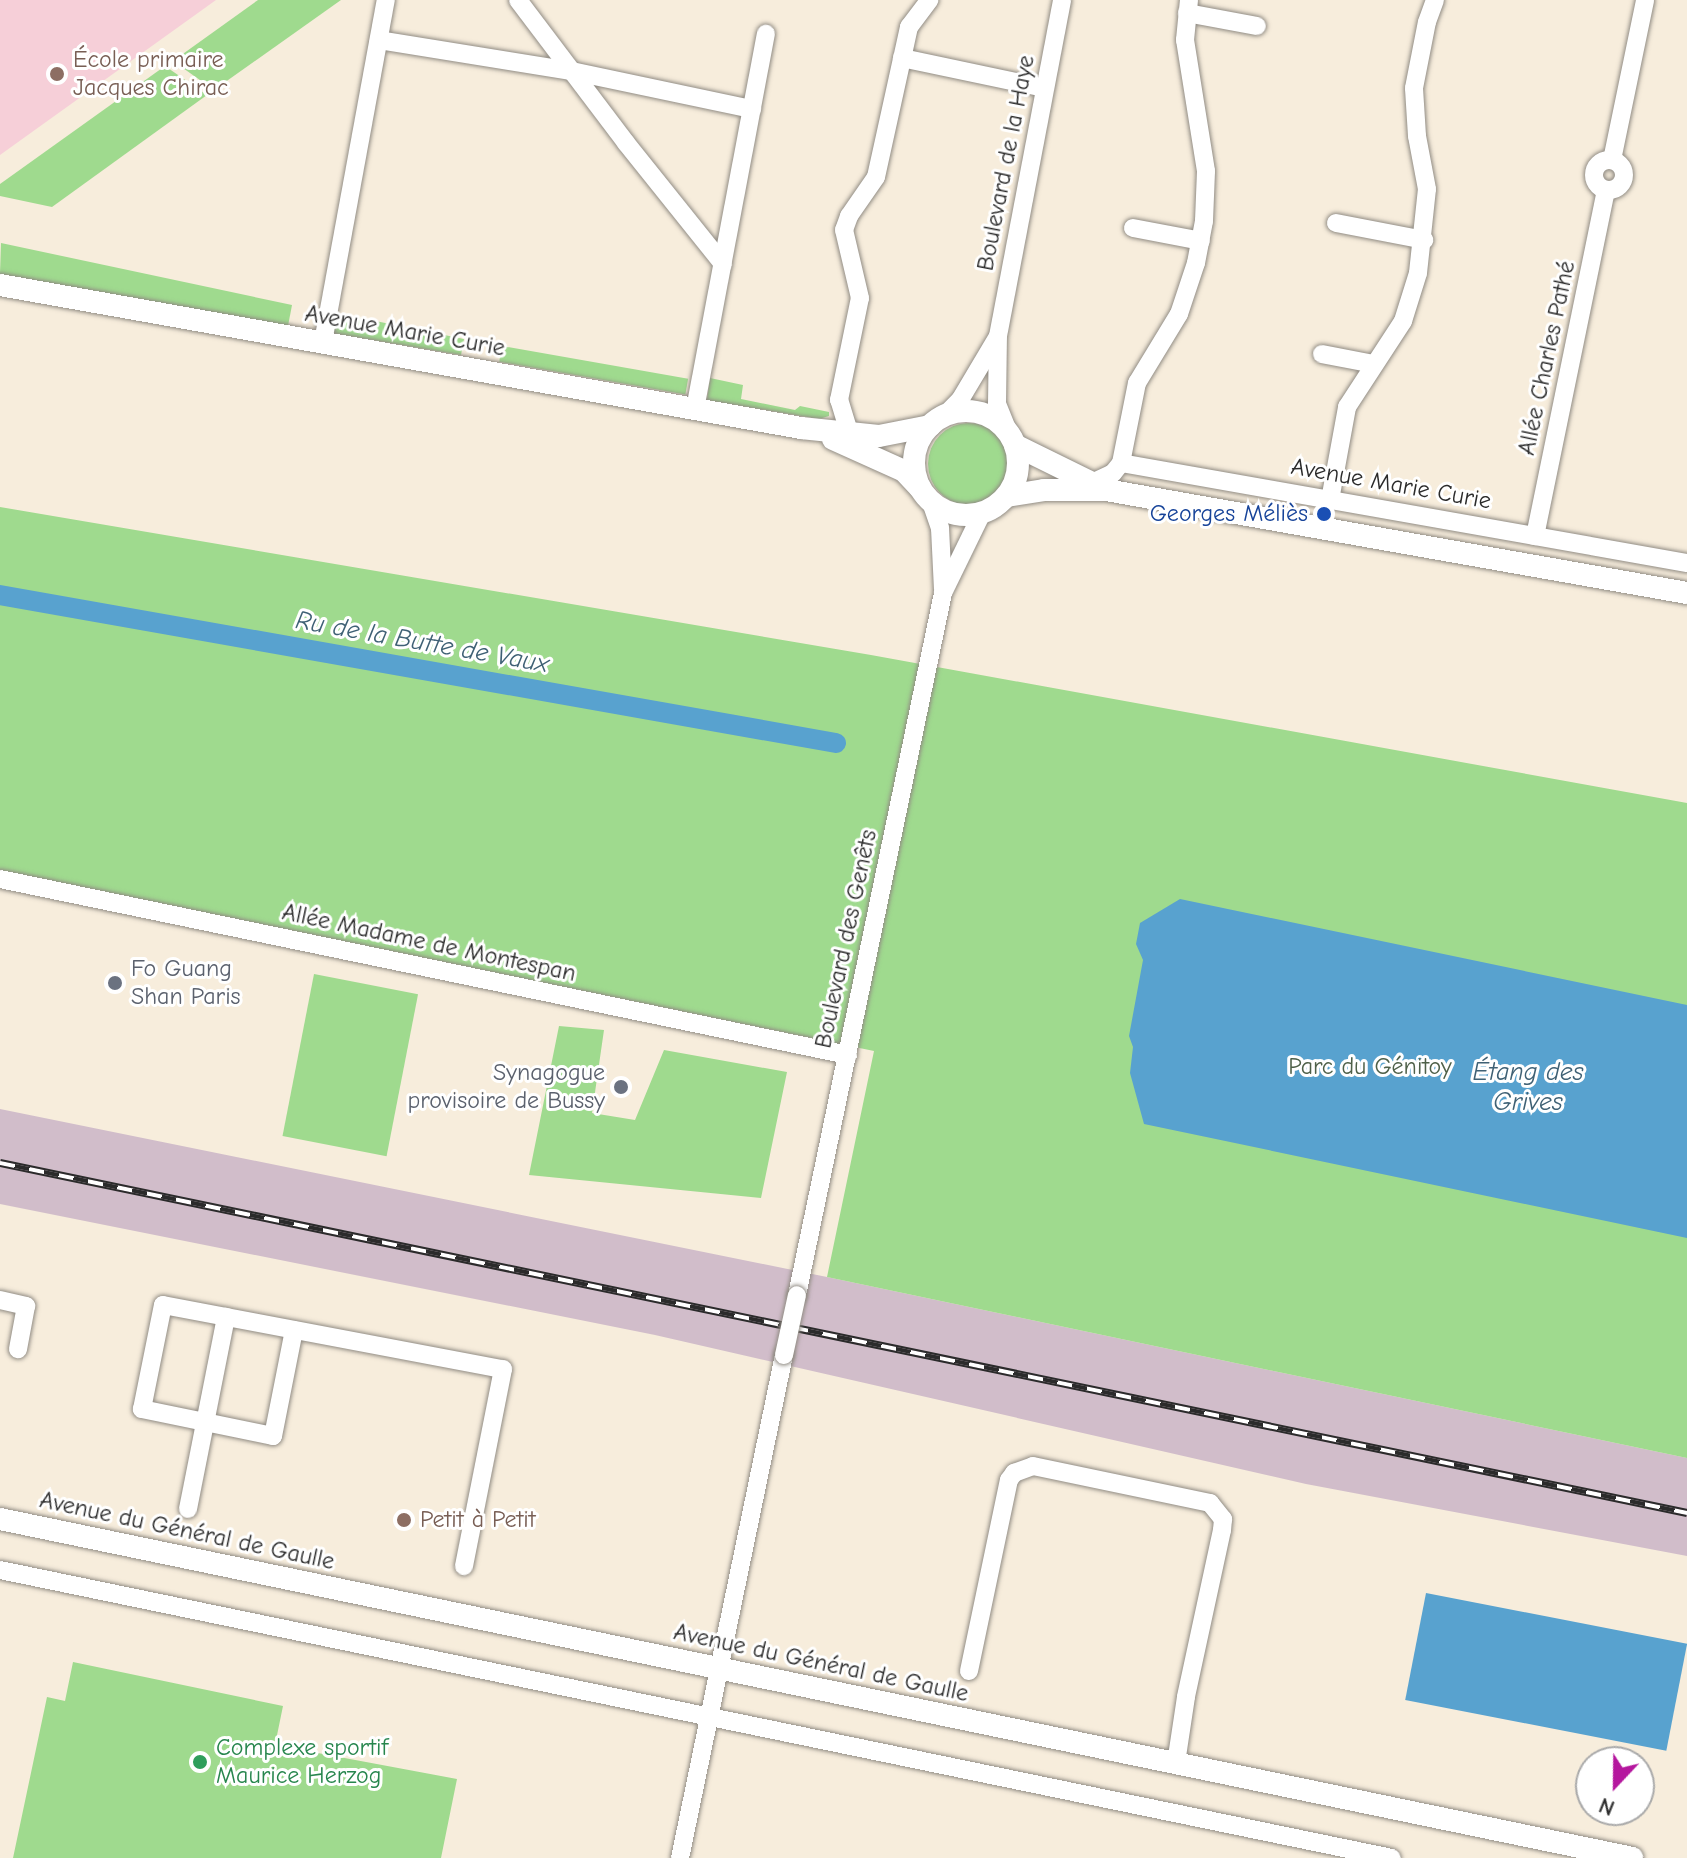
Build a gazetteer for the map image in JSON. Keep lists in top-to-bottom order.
{
  "streets": {
    "main road": ["Avenue Marie Curie", "Avenue du Général de Gaulle"],
    "street": [
      "Boulevard de la Haye",
      "Allée Charles Pathé",
      "Boulevard des Genêts",
      "Allée Madame de Montespan"
    ]
  },
  "crossings": [
    ["Boulevard de la Haye", "Avenue Marie Curie"],
    ["Boulevard de la Haye", "Boulevard des Genêts"],
    ["Avenue Marie Curie", "Allée Charles Pathé"],
    ["Avenue Marie Curie", "Boulevard des Genêts"],
    ["Boulevard des Genêts", "Allée Madame de Montespan"],
    ["Boulevard des Genêts", "Avenue du Général de Gaulle"]
  ],
  "water": ["Ru de la Butte de Vaux", "Étang des Grives"],
  "parks": ["Parc du Génitoy"],
  "places": [
    "École primaire Jacques Chirac",
    "Georges Méliès",
    "Fo Guang Shan Paris",
    "Synagogue provisoire de Bussy",
    "Petit à Petit",
    "Complexe sportif Maurice Herzog"
  ],
  "north": "bottom"
}
